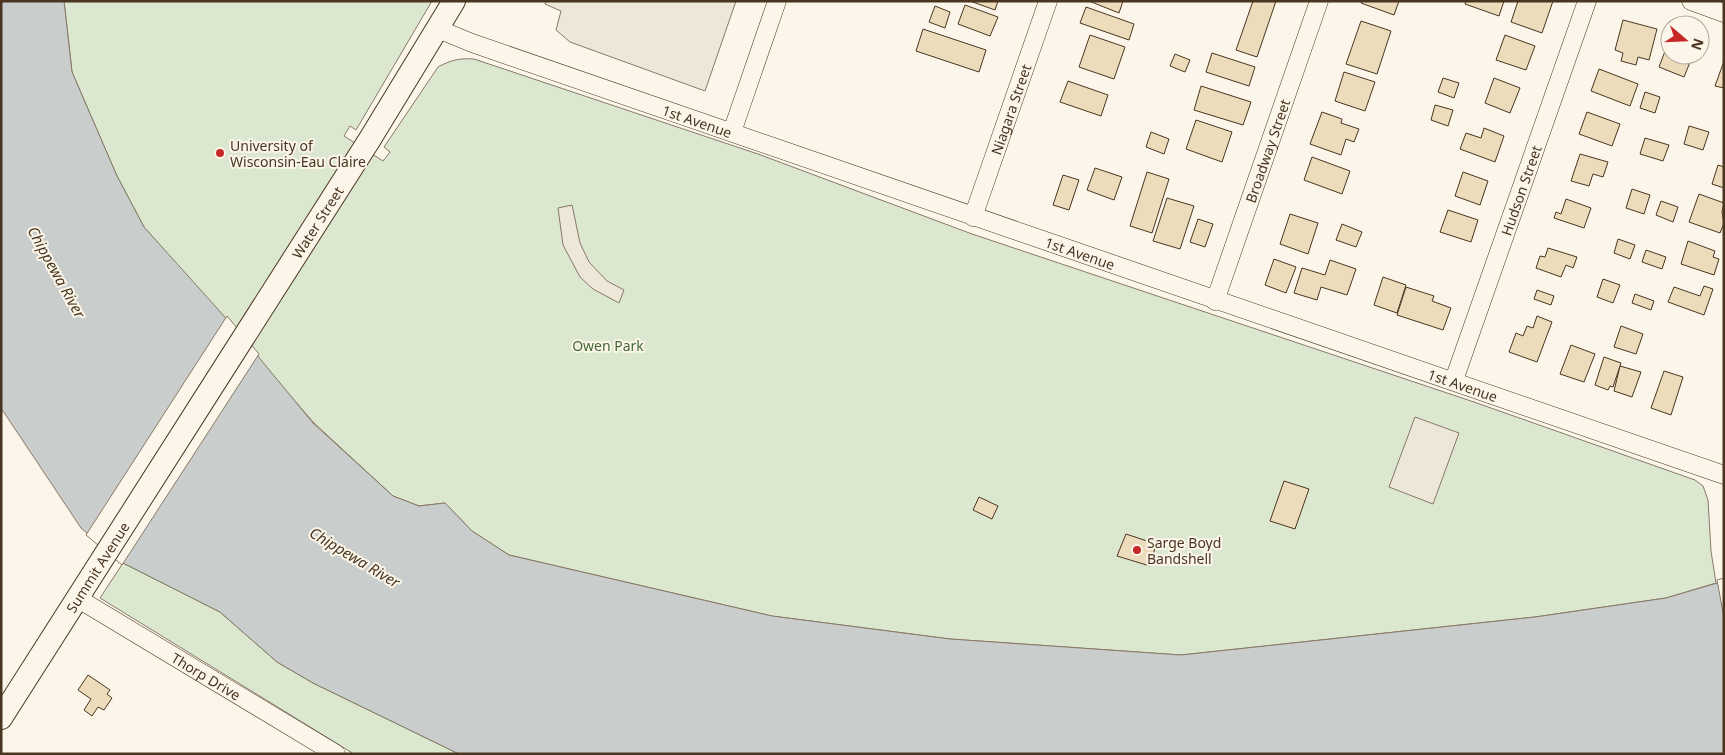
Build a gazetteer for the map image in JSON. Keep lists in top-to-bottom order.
{
  "streets": {
    "main road": ["Water Street", "Summit Avenue"],
    "street": [
      "Niagara Street",
      "1st Avenue",
      "Broadway Street",
      "Hudson Street",
      "Thorp Drive"
    ]
  },
  "crossings": [
    ["Niagara Street", "1st Avenue"],
    ["1st Avenue", "Broadway Street"],
    ["1st Avenue", "Hudson Street"],
    ["1st Avenue", "Water Street"],
    ["Water Street", "Summit Avenue"],
    ["Summit Avenue", "Thorp Drive"]
  ],
  "water": ["Chippewa River"],
  "parks": ["Owen Park"],
  "places": ["University of Wisconsin-Eau Claire", "Sarge Boyd Bandshell"],
  "north": "right"
}
